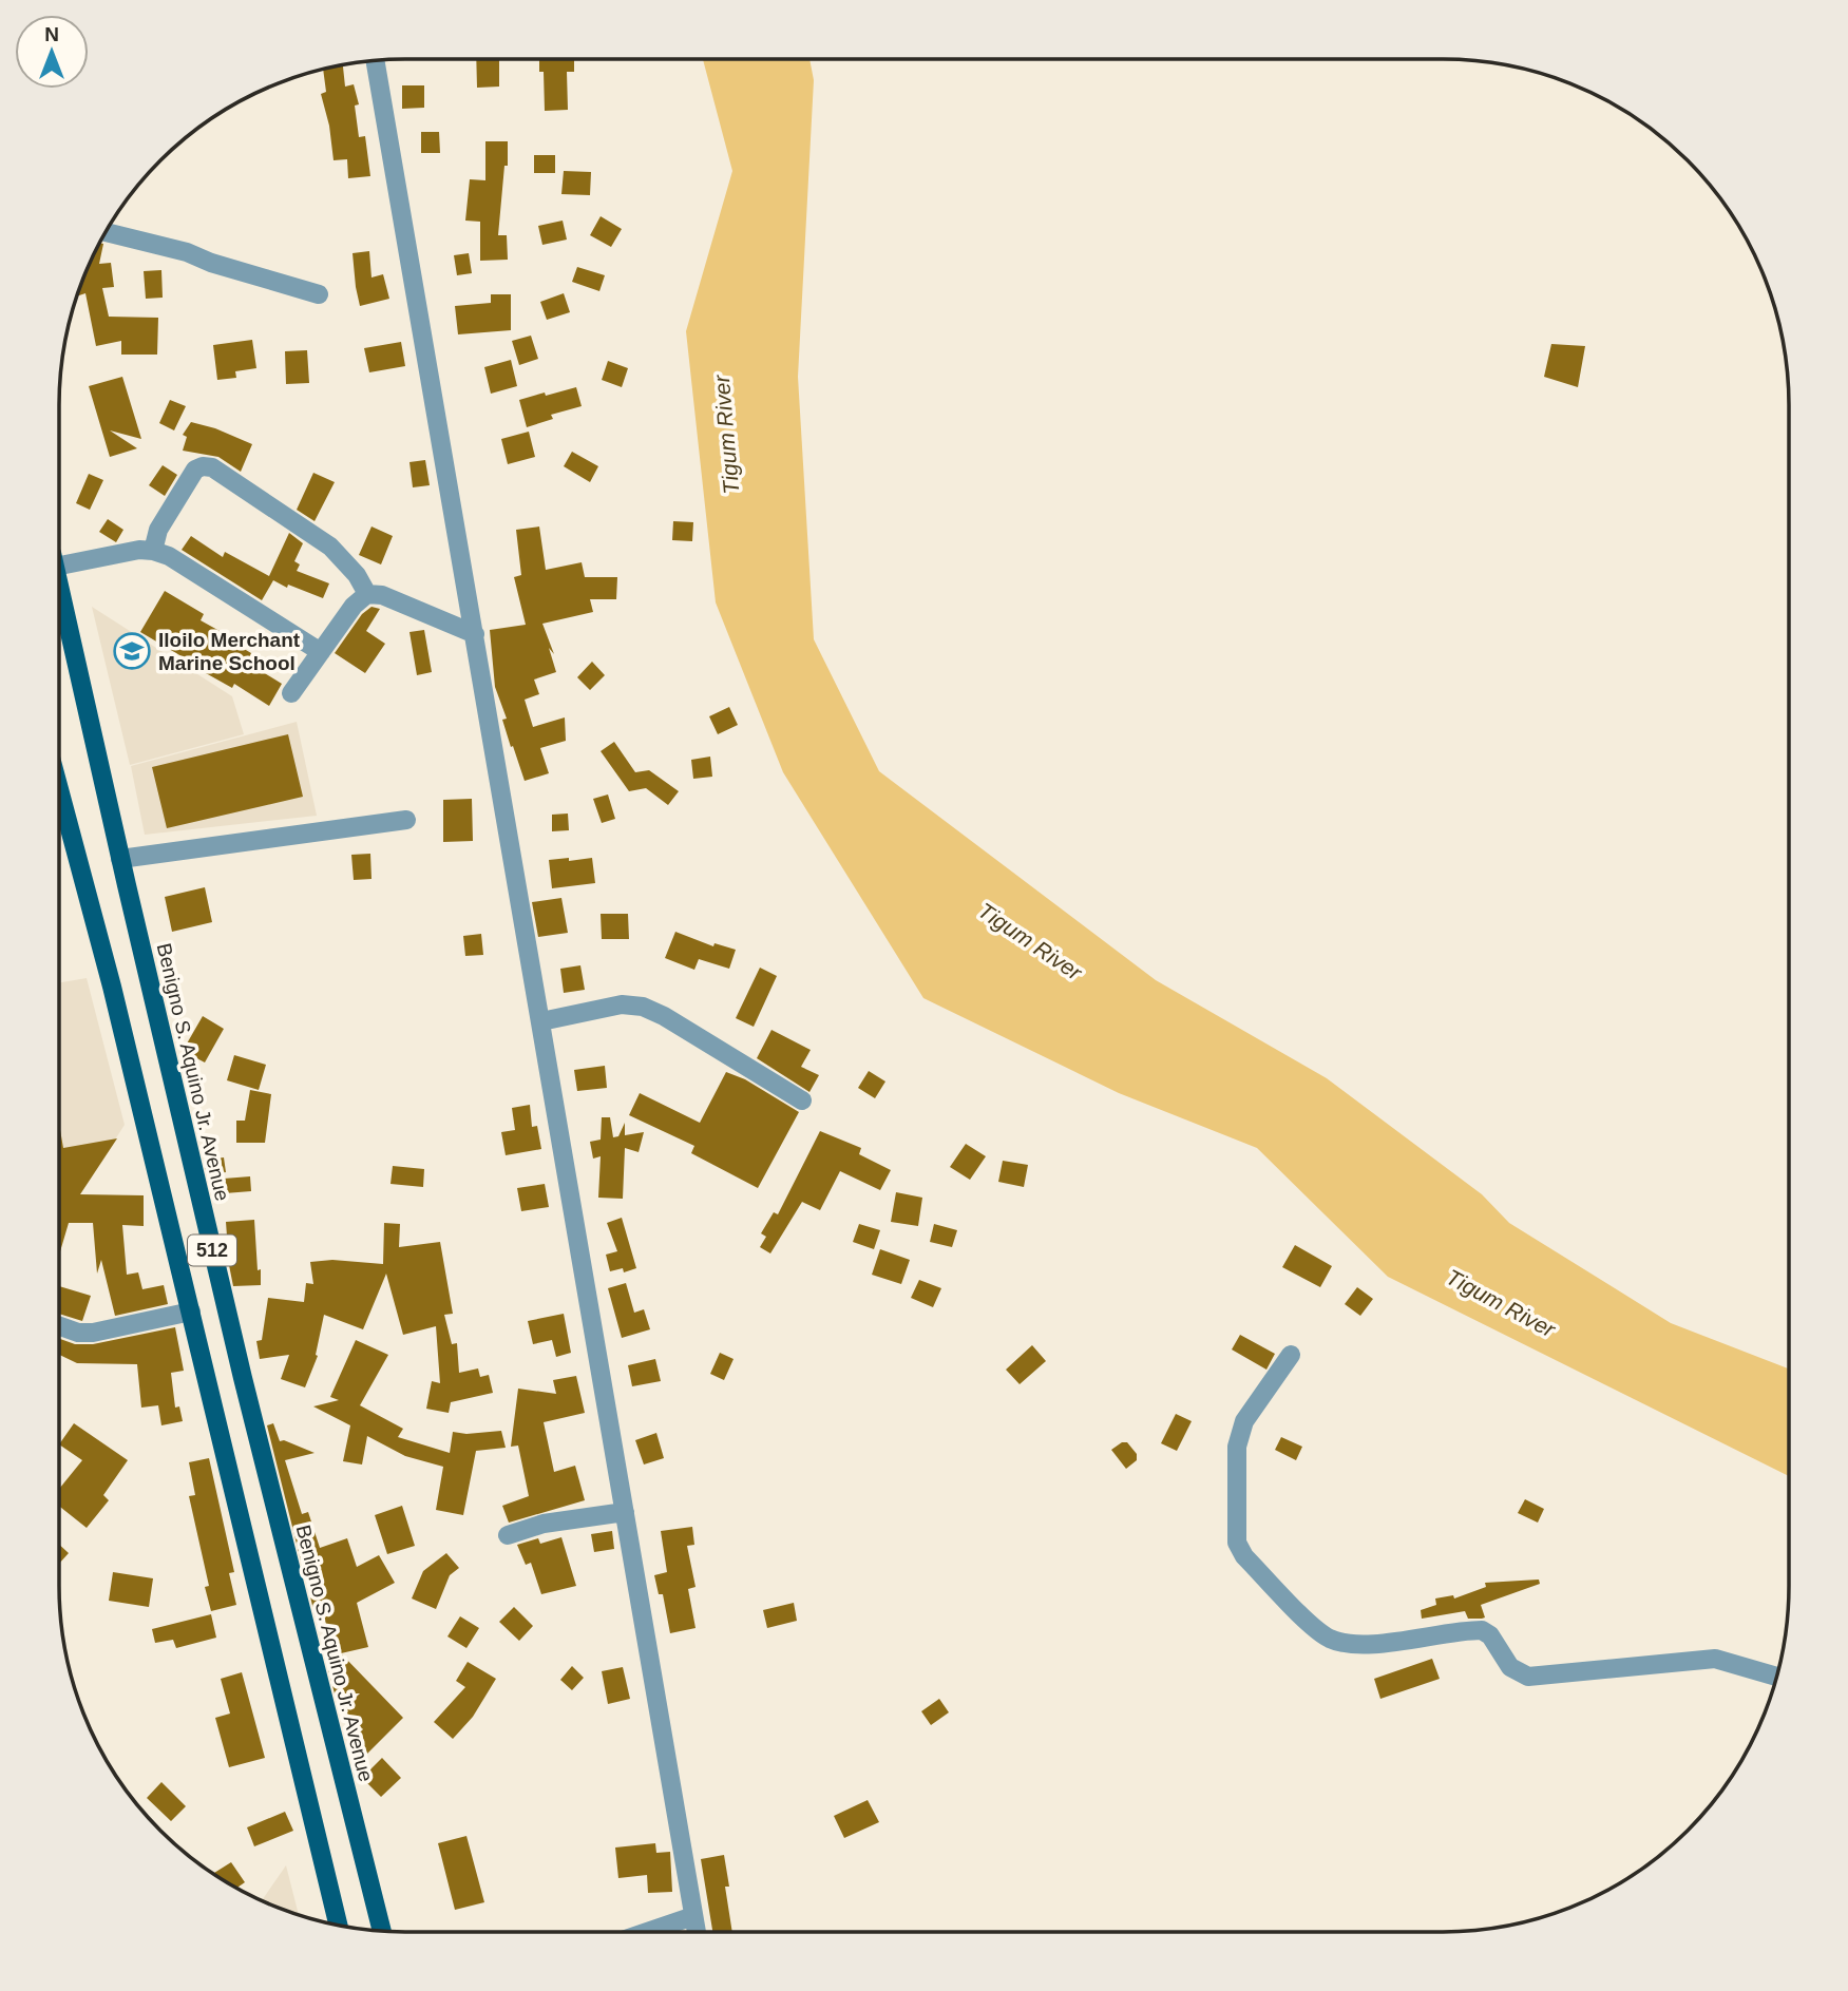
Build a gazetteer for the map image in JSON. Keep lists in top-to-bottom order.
{
  "streets": {
    "main road": ["Benigno S. Aquino Jr. Avenue", "512"]
  },
  "water": ["Tigum River"],
  "places": {
    "school or university": ["Iloilo Merchant Marine School"]
  },
  "north": "top"
}
